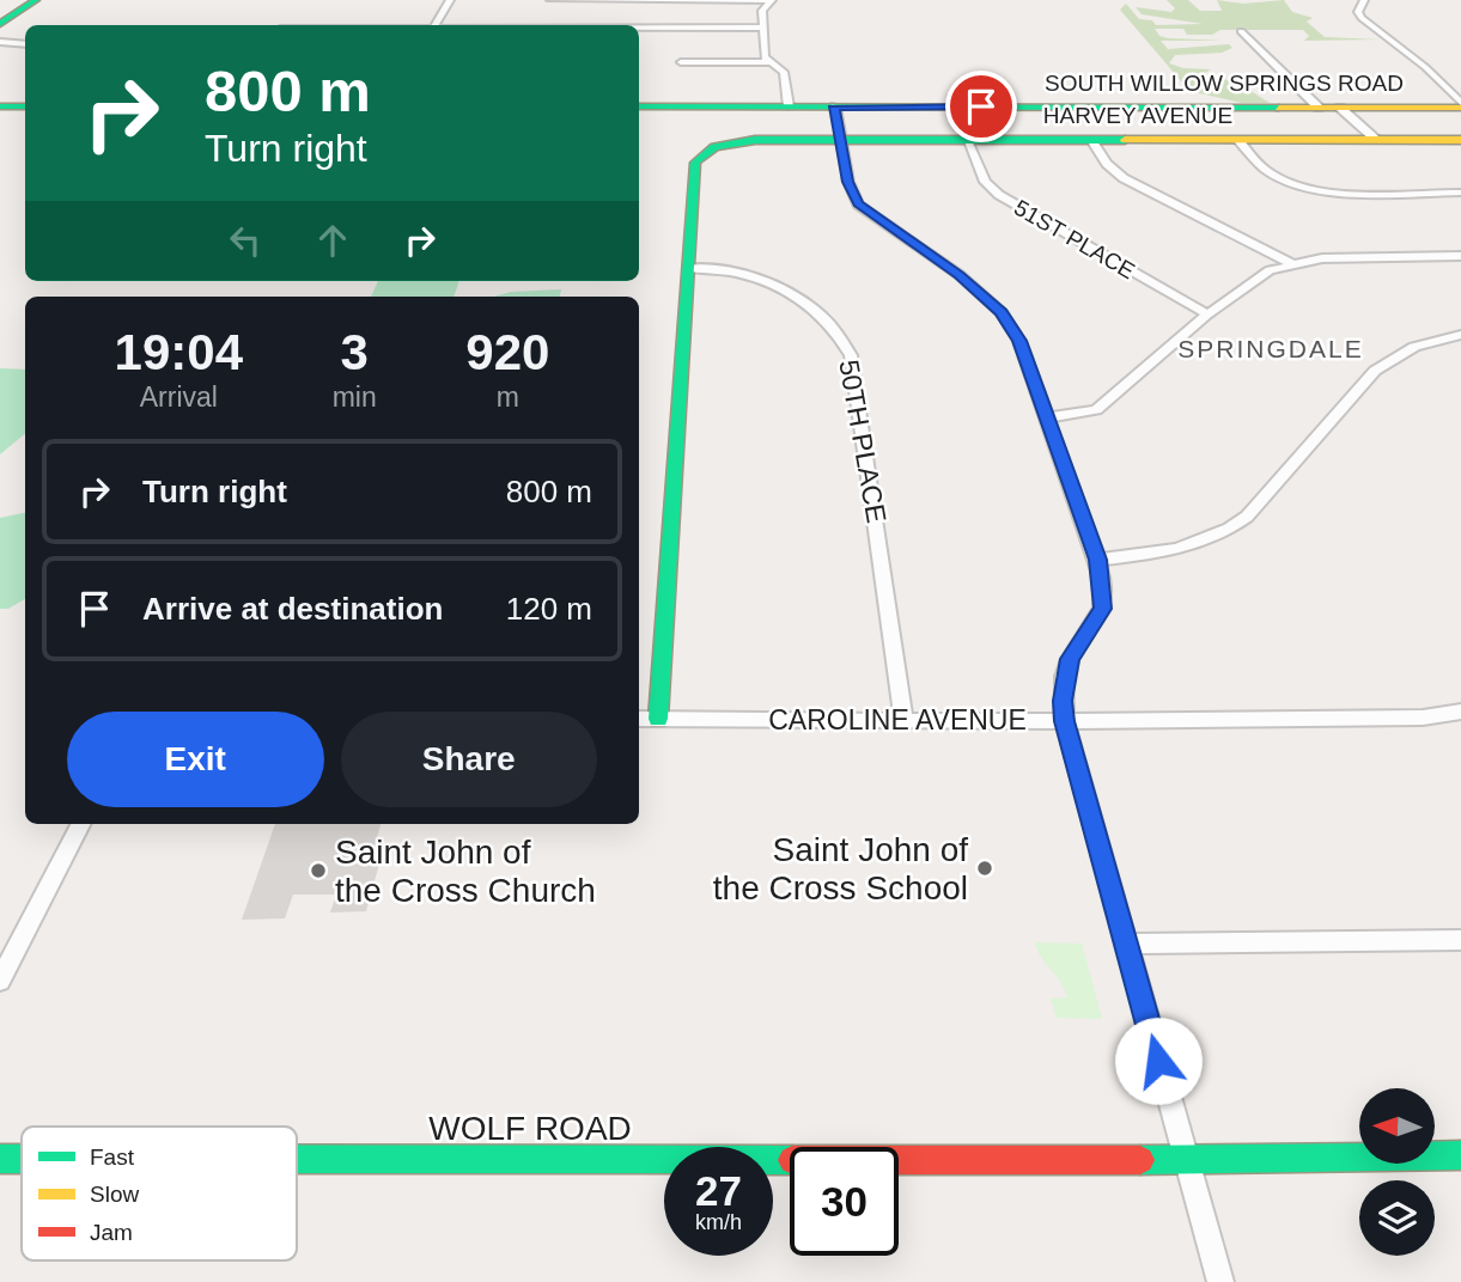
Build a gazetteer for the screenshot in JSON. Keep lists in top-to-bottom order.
{
  "streets": {
    "street": [
      "SOUTH WILLOW SPRINGS ROAD",
      "HARVEY AVENUE",
      "51ST PLACE",
      "50TH PLACE",
      "CAROLINE AVENUE",
      "WOLF ROAD"
    ]
  },
  "crossings": [
    ["HARVEY AVENUE", "51ST PLACE"],
    ["HARVEY AVENUE", "50TH PLACE"],
    ["50TH PLACE", "CAROLINE AVENUE"]
  ],
  "districts": ["SPRINGDALE"],
  "places": ["Saint John of the Cross School", "Saint John of the Cross Church"],
  "legend": ["Fast", "Slow", "Jam"],
  "north": "left",
  "page": {
    "turn": ["800 m", "Turn right"],
    "eta": [
      "19:04",
      "Arrival",
      "3",
      "min",
      "920",
      "m"
    ],
    "list": [
      {
        "name": "Turn right",
        "value": "800 m"
      },
      {
        "name": "Arrive at destination",
        "value": "120 m"
      }
    ],
    "buttons": ["Exit", "Share"],
    "speed": "27 km/h",
    "limit": "30"
  }
}
